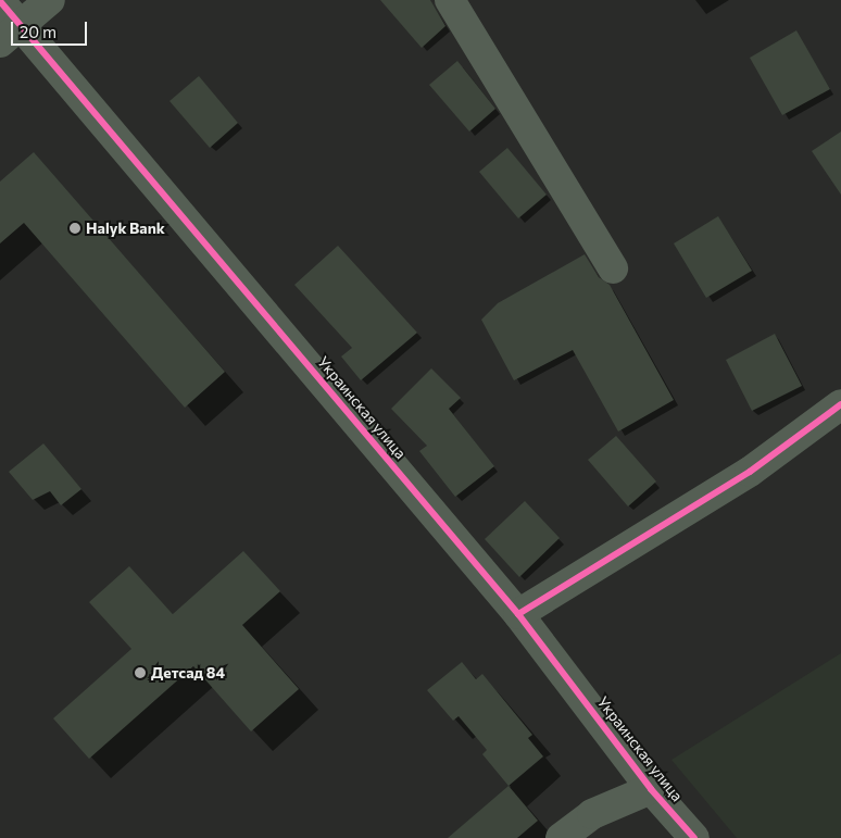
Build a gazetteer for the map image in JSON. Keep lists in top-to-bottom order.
{
  "streets": {
    "street": ["Украинская улица"]
  },
  "places": ["Halyk Bank", "Детсад 84"],
  "scale_bar": "20 m"
}
